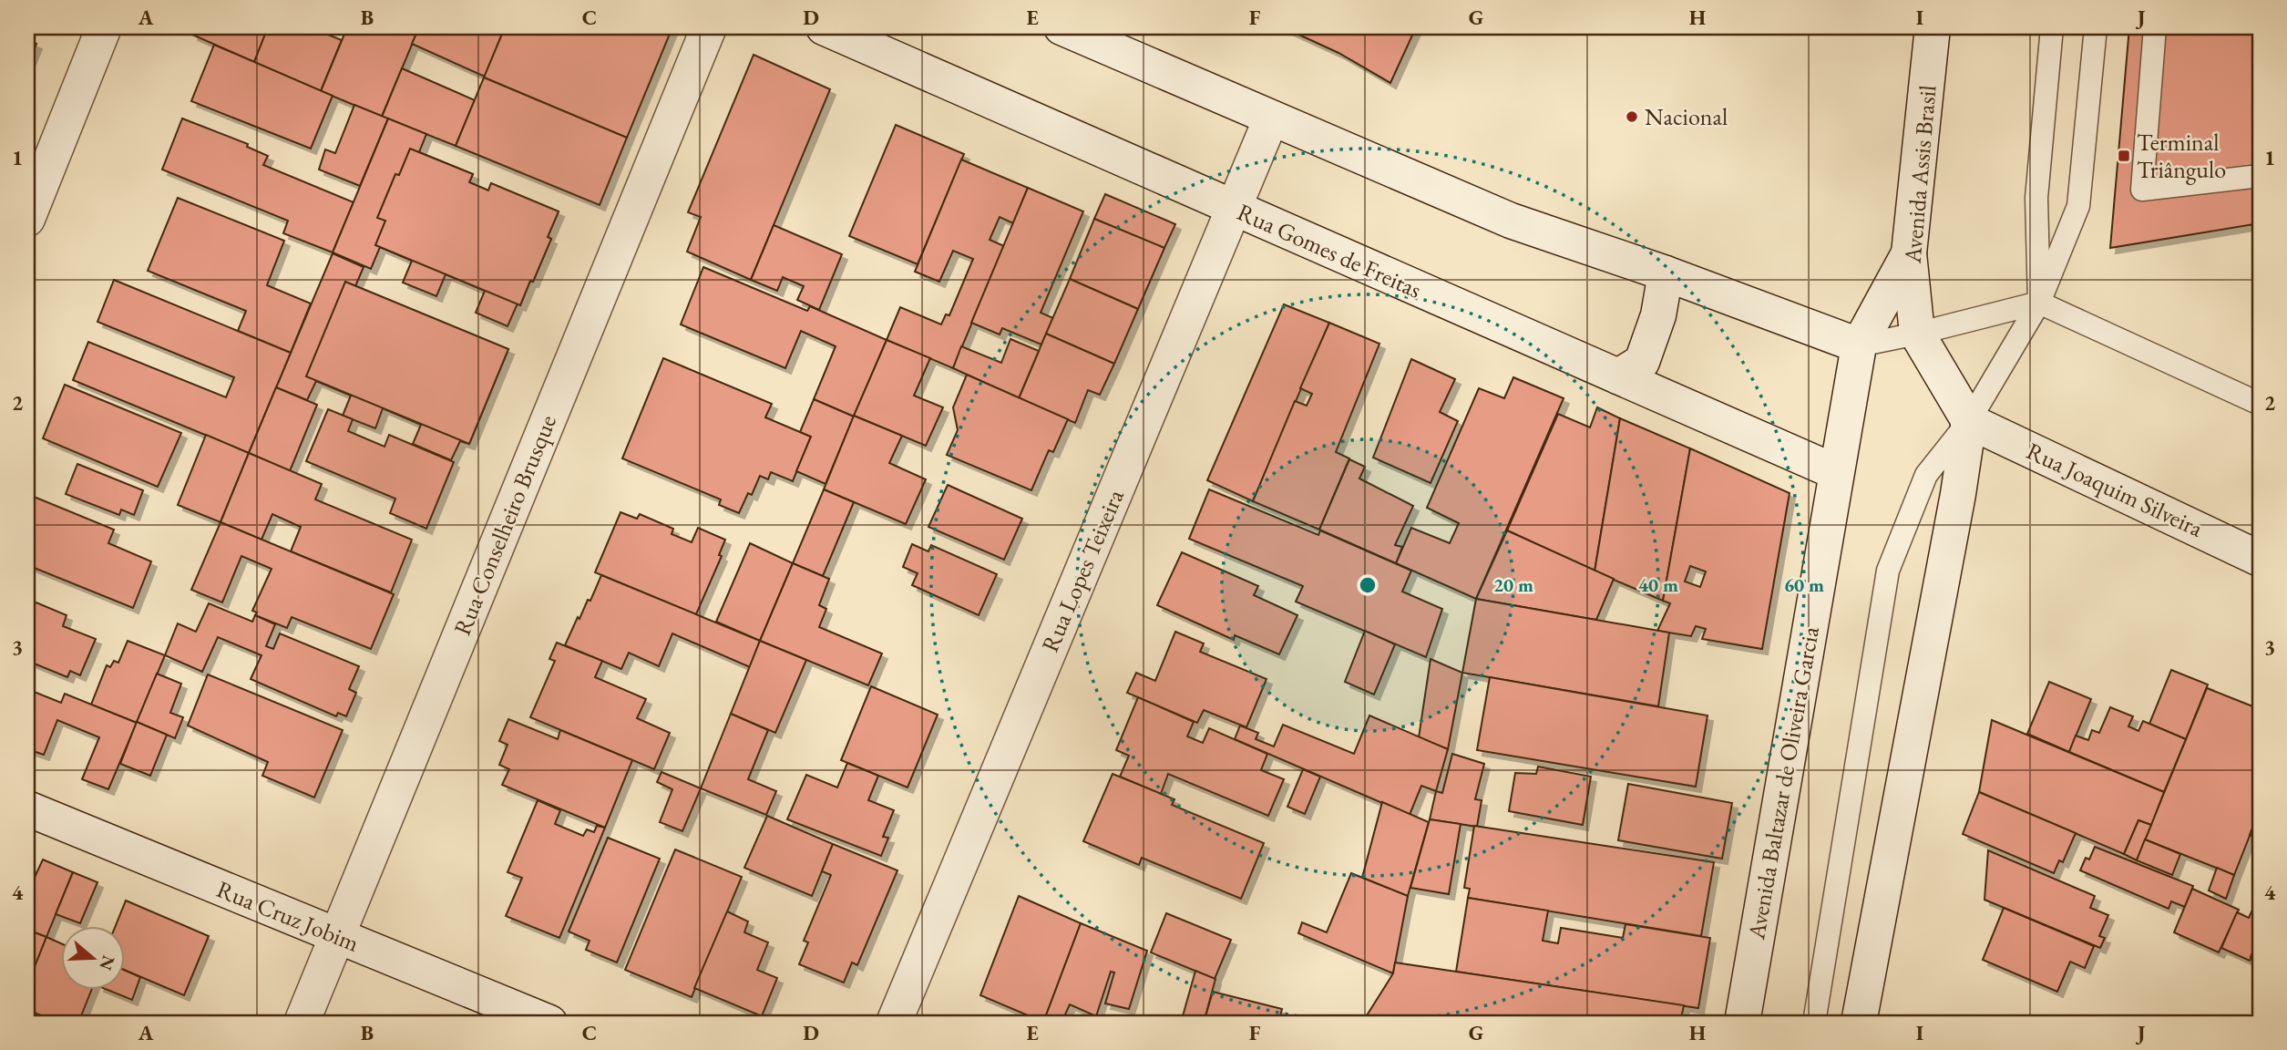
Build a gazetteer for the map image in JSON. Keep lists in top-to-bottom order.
{
  "streets": {
    "street": [
      "Avenida Assis Brasil",
      "Rua Gomes de Freitas",
      "Rua Joaquim Silveira",
      "Rua Conselheiro Brusque",
      "Rua Lopes Teixeira",
      "Avenida Baltazar de Oliveira Garcia",
      "Rua Cruz Jobim"
    ]
  },
  "crossings": [
    ["Avenida Assis Brasil", "Rua Joaquim Silveira"],
    ["Avenida Assis Brasil", "Avenida Baltazar de Oliveira Garcia"],
    ["Rua Gomes de Freitas", "Rua Lopes Teixeira"],
    ["Rua Gomes de Freitas", "Avenida Baltazar de Oliveira Garcia"],
    ["Rua Conselheiro Brusque", "Rua Cruz Jobim"]
  ],
  "places": {
    "other": ["Nacional"],
    "transit": ["Terminal Triângulo"]
  },
  "north": "right",
  "grid": {
    "columns": [
      "A",
      "B",
      "C",
      "D",
      "E",
      "F",
      "G",
      "H",
      "I",
      "J"
    ],
    "rows": [
      "1",
      "2",
      "3",
      "4"
    ]
  },
  "rings": ["20 m", "40 m", "60 m"]
}
